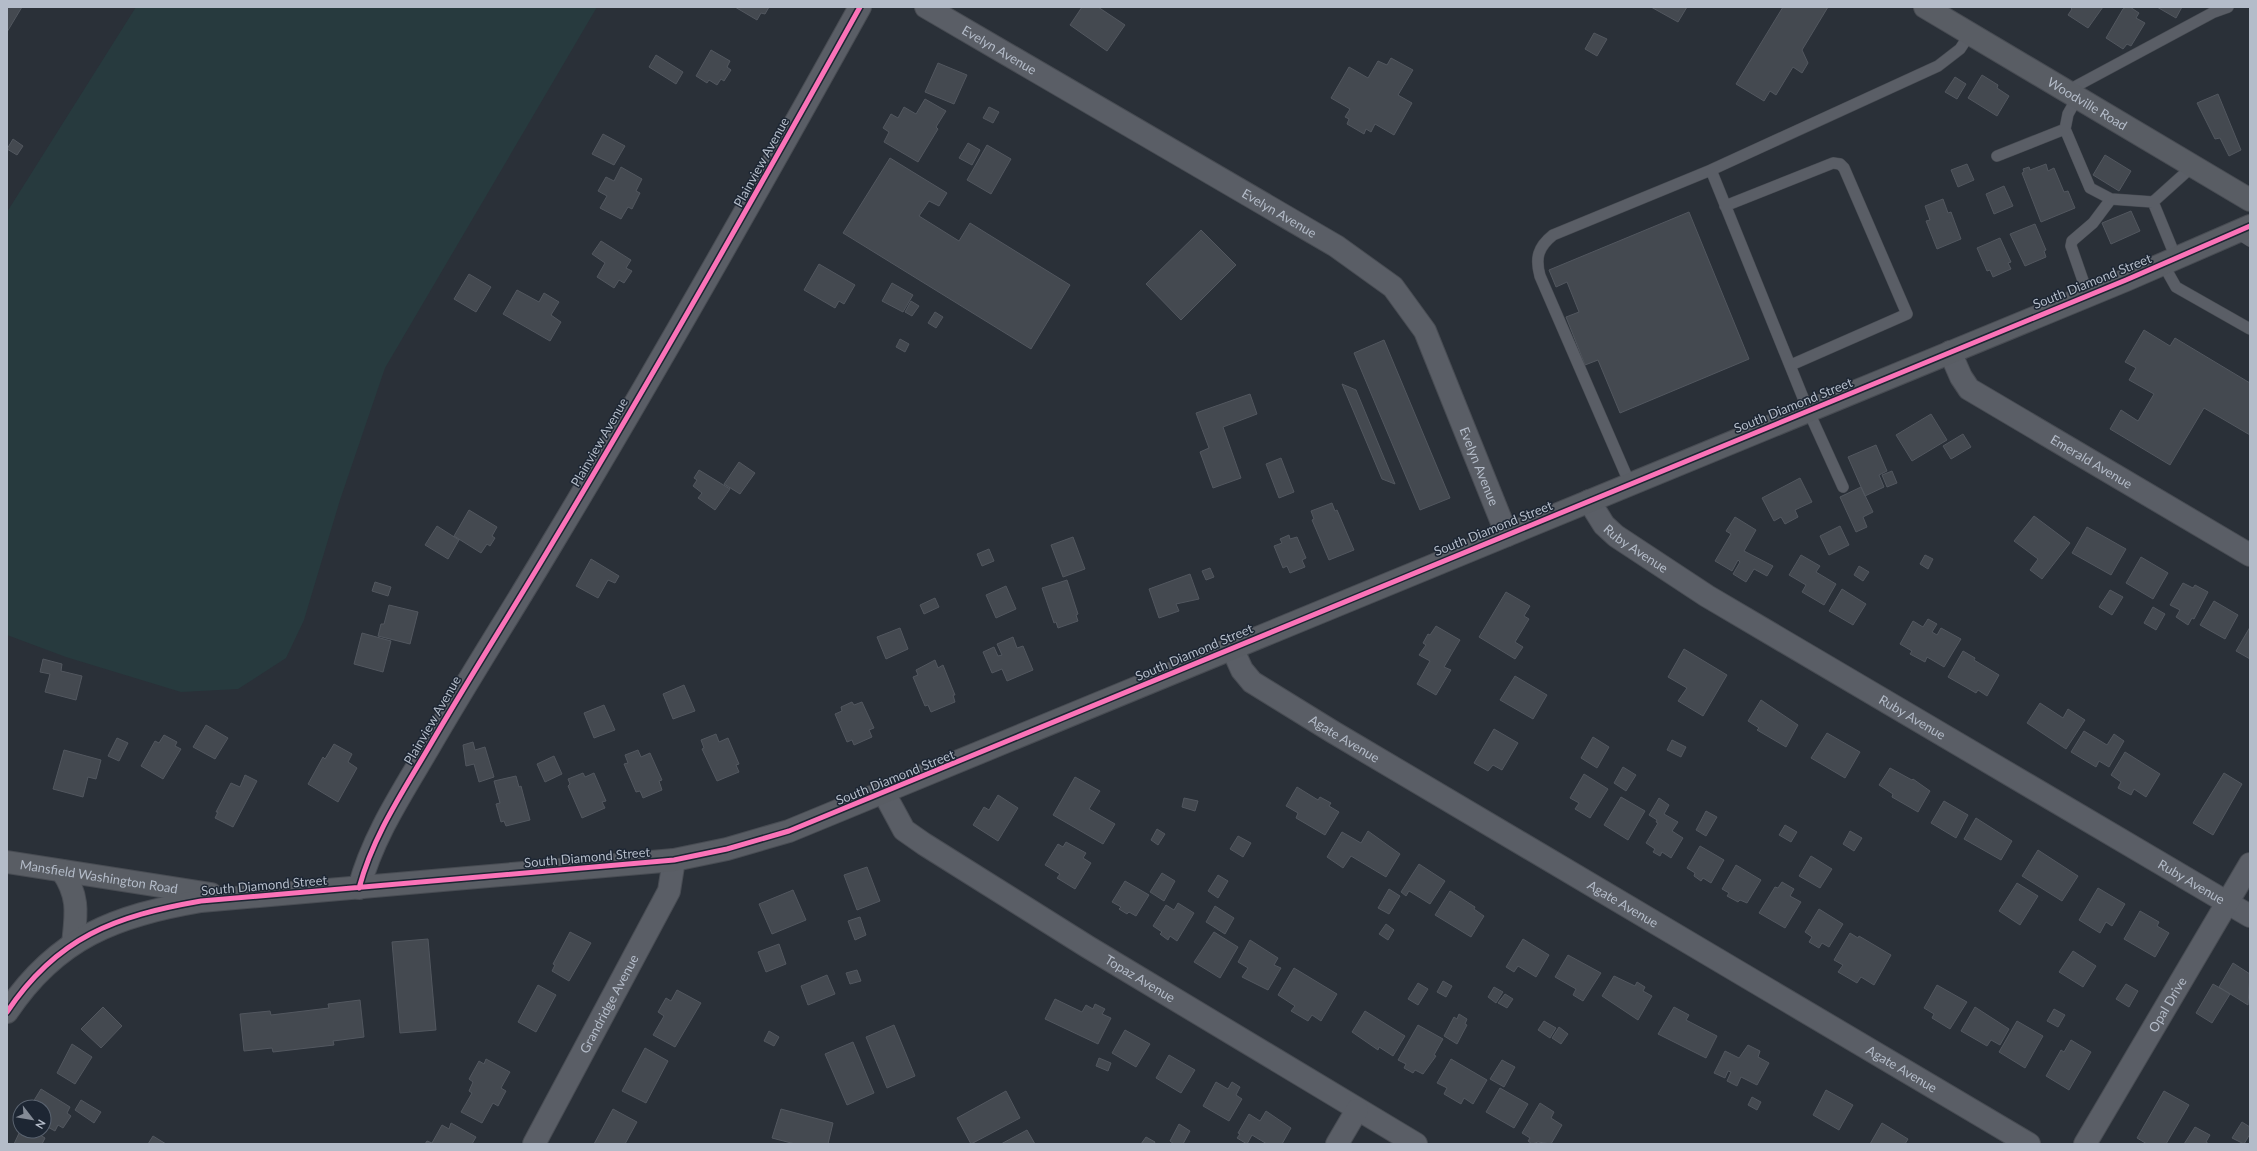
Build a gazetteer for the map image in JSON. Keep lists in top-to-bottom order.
{
  "streets": {
    "street": [
      "Evelyn Avenue",
      "Woodville Road",
      "Plainview Avenue",
      "South Diamond Street",
      "Emerald Avenue",
      "Ruby Avenue",
      "Agate Avenue",
      "Mansfield Washington Road",
      "Topaz Avenue",
      "Grandridge Avenue",
      "Opal Drive"
    ]
  },
  "crossings": [
    ["Evelyn Avenue", "South Diamond Street"],
    ["Plainview Avenue", "South Diamond Street"],
    ["South Diamond Street", "Emerald Avenue"],
    ["South Diamond Street", "Ruby Avenue"],
    ["South Diamond Street", "Agate Avenue"],
    ["South Diamond Street", "Mansfield Washington Road"],
    ["South Diamond Street", "Topaz Avenue"],
    ["South Diamond Street", "Grandridge Avenue"],
    ["Ruby Avenue", "Opal Drive"]
  ],
  "north": "bottom right"
}
